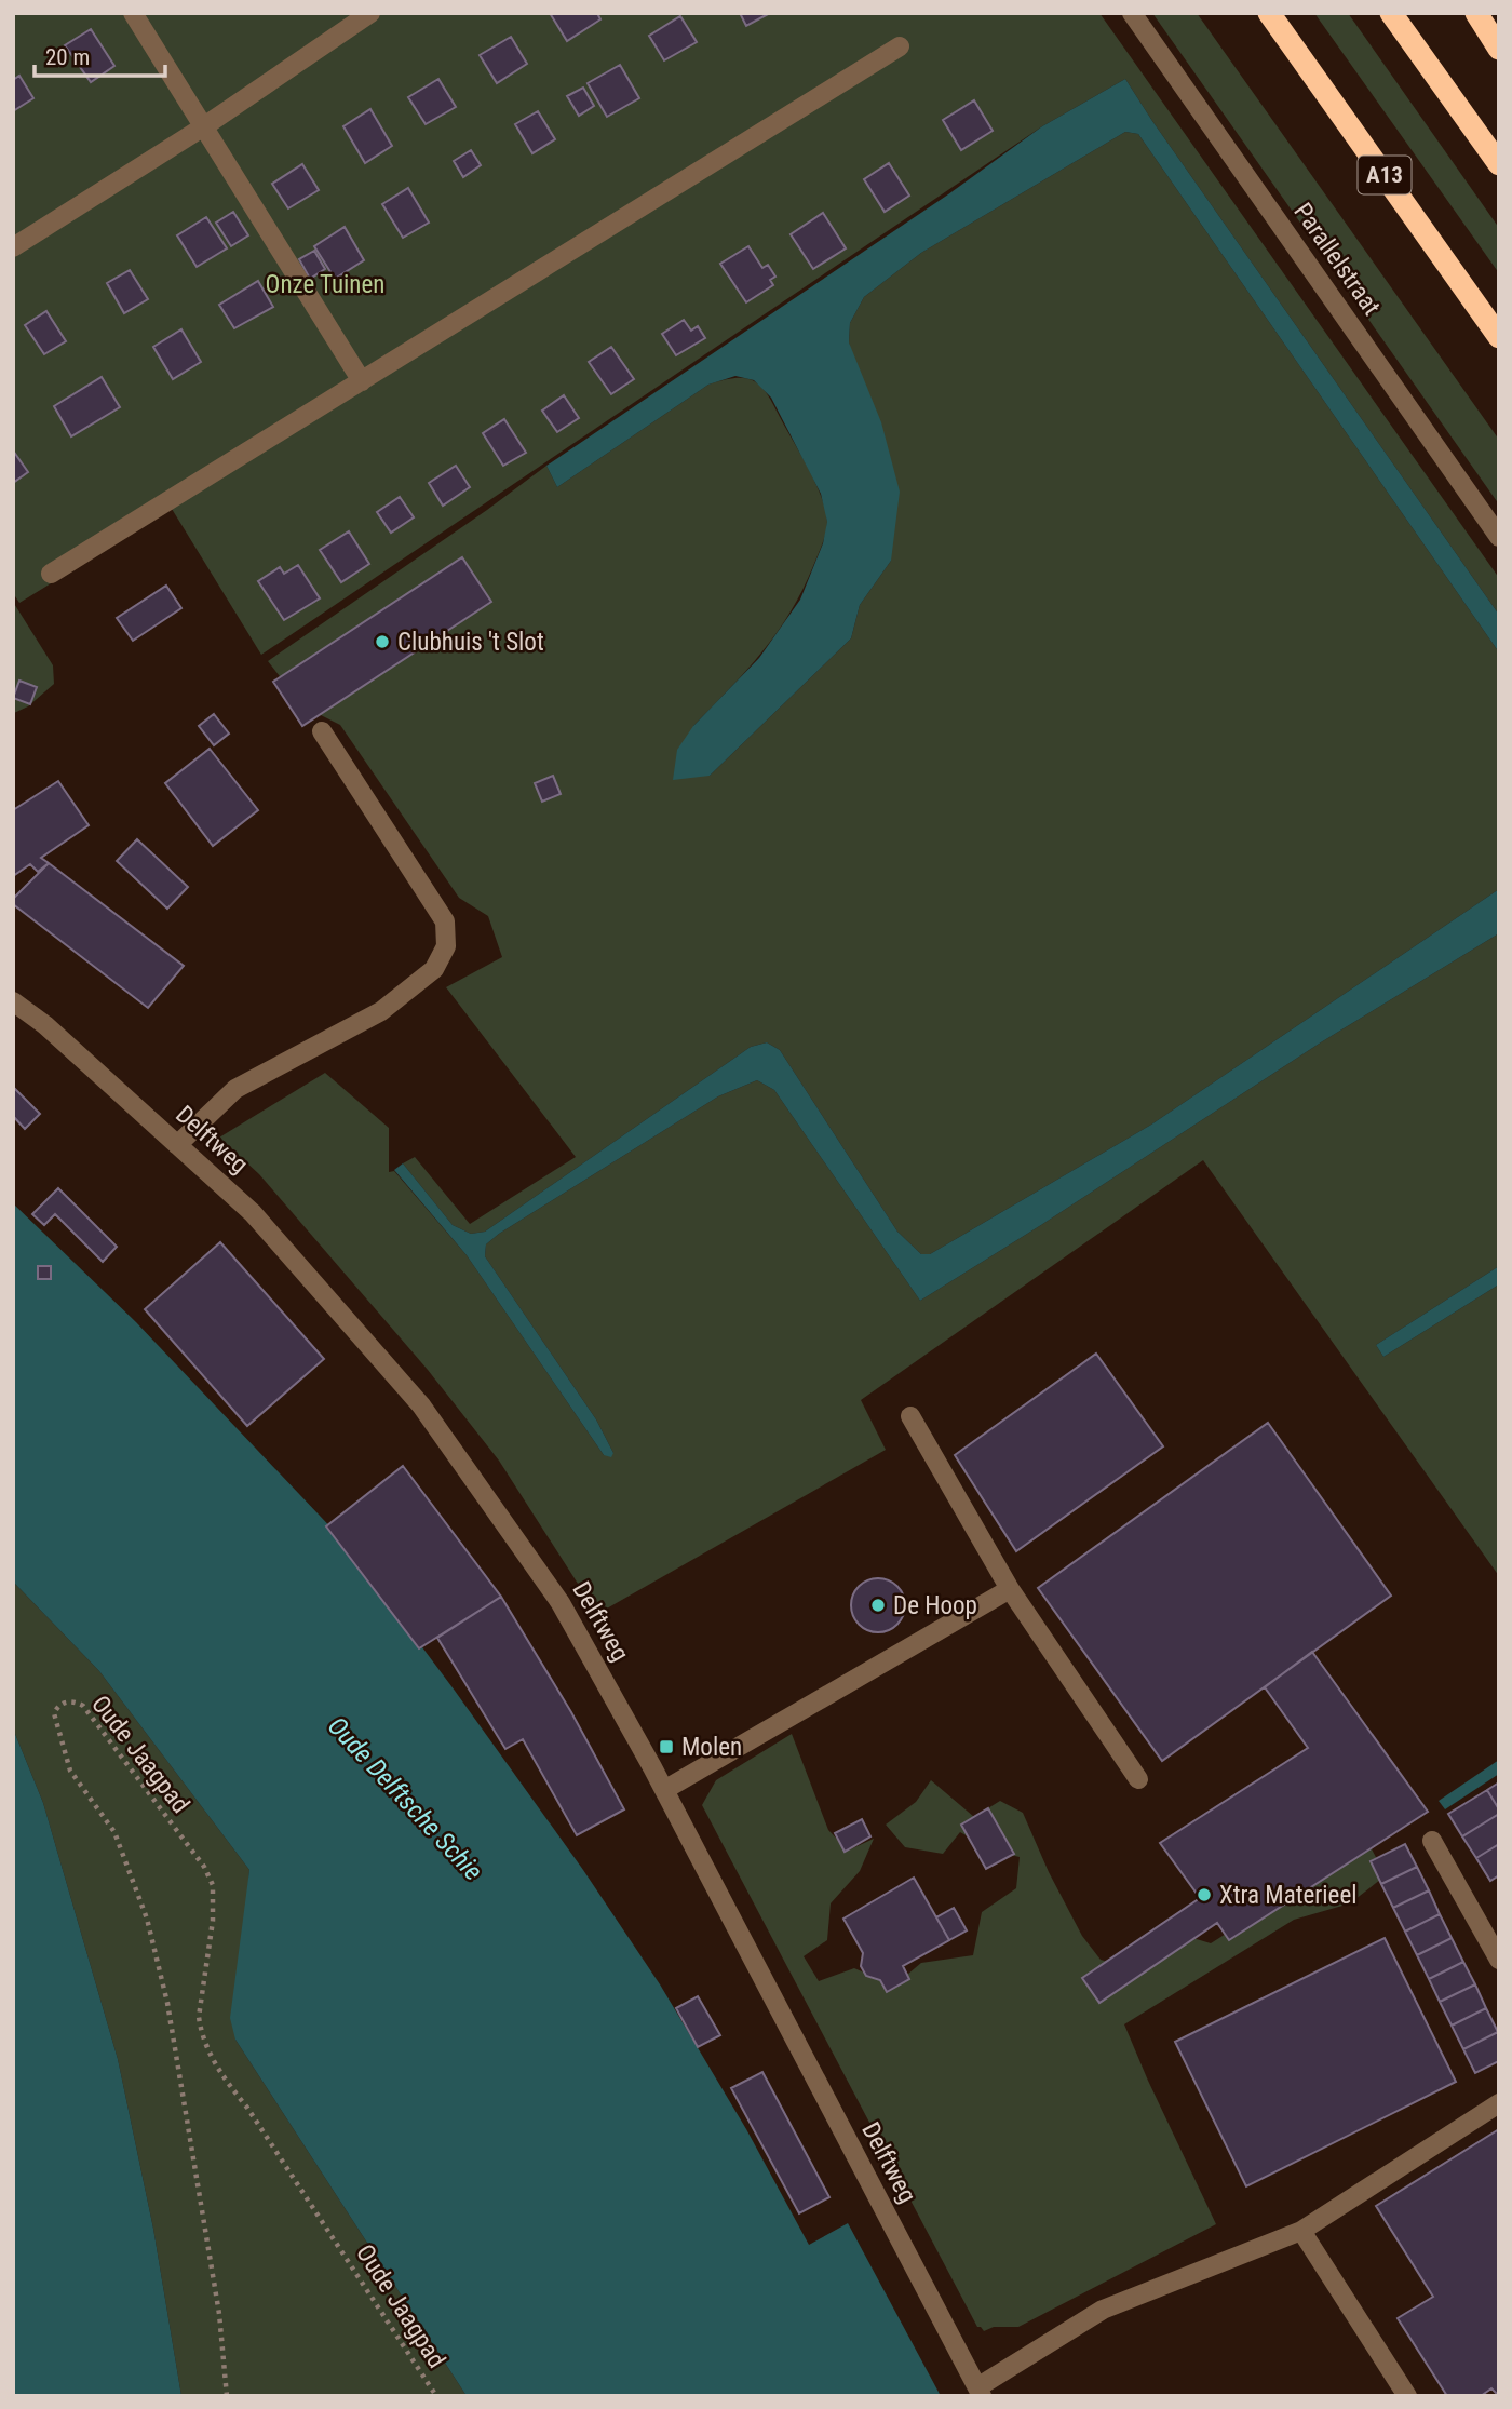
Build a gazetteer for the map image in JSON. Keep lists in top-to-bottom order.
{
  "streets": {
    "highway": ["A13"],
    "street": ["Parallelstraat", "Delftweg"],
    "path": ["Oude Jaagpad"]
  },
  "water": ["Oude Delftsche Schie"],
  "parks": ["Onze Tuinen"],
  "places": {
    "other": ["Clubhuis 't Slot", "De Hoop", "Xtra Materieel"],
    "transit": ["Molen"]
  },
  "scale_bar": "20 m"
}
